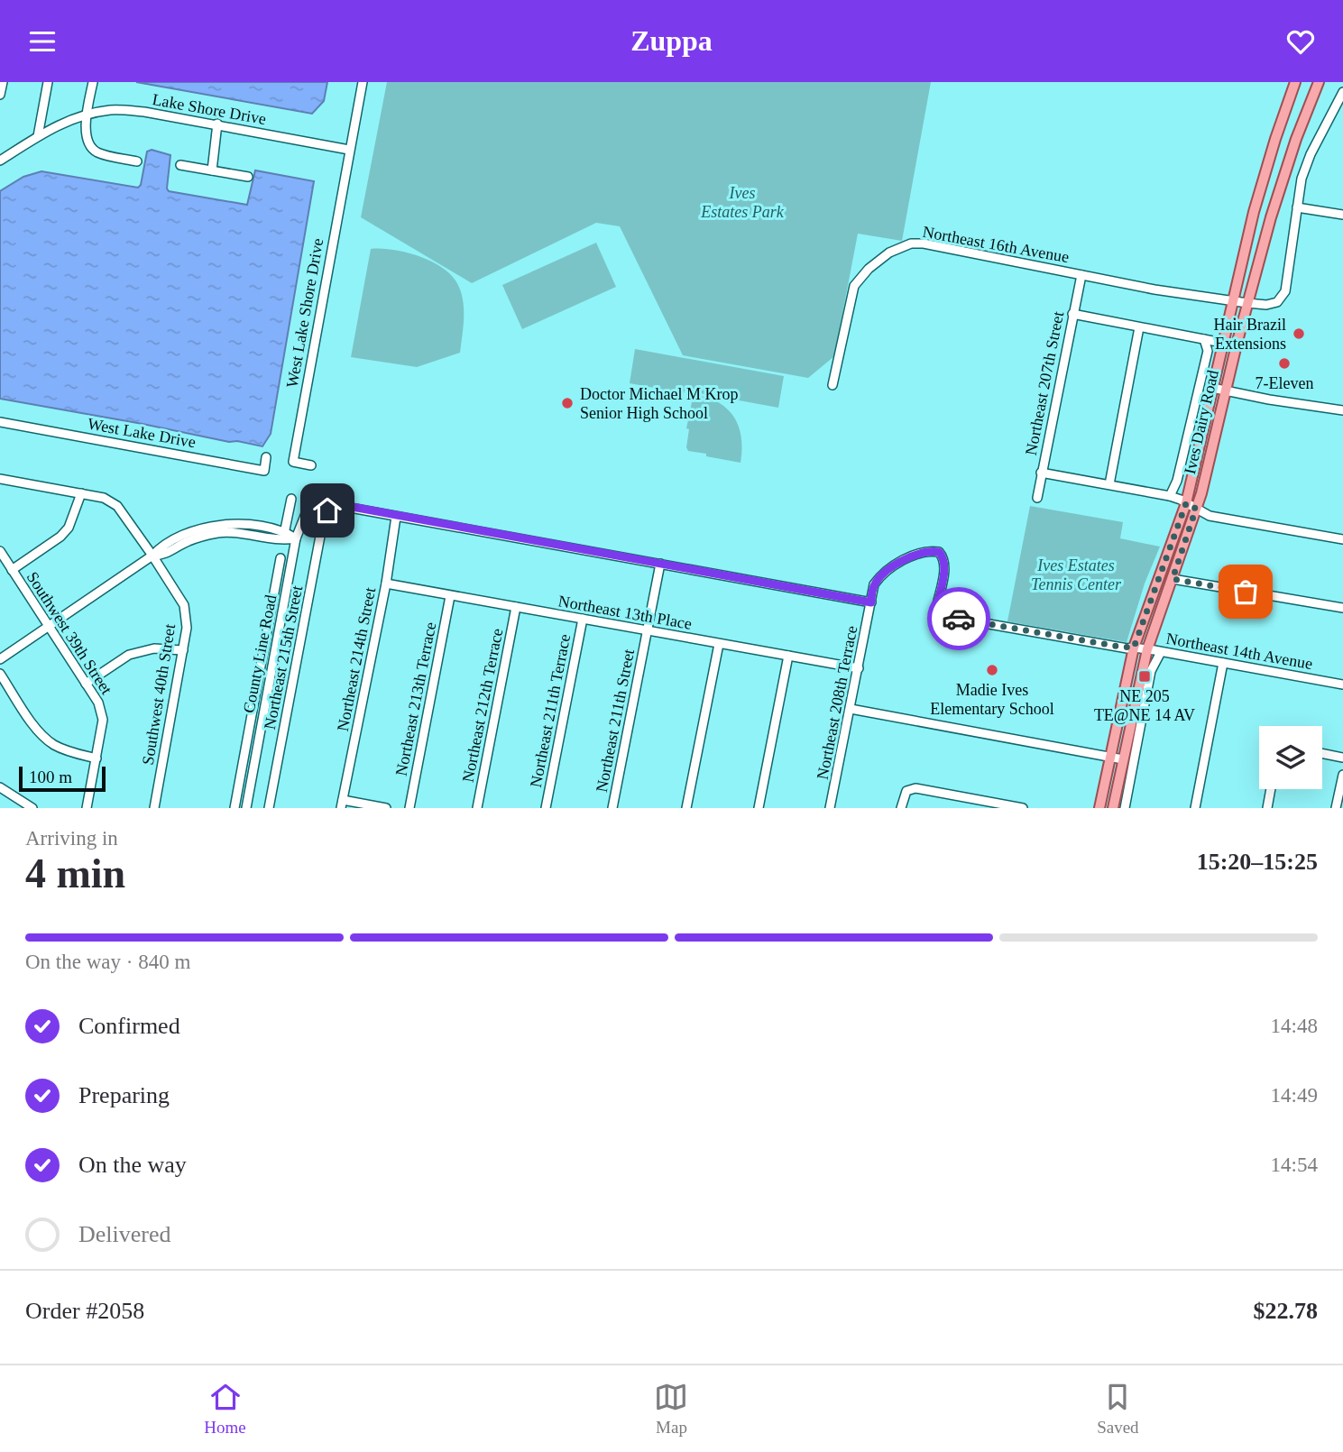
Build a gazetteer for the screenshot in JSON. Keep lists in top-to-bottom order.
{
  "streets": {
    "main road": ["Ives Dairy Road"],
    "street": [
      "Lake Shore Drive",
      "Northeast 16th Avenue",
      "West Lake Shore Drive",
      "Northeast 207th Street",
      "West Lake Drive",
      "Northeast 13th Place",
      "Southwest 39th Street",
      "Northeast 14th Avenue",
      "County Line Road",
      "Northeast 215th Street",
      "Northeast 214th Street",
      "Southwest 40th Street",
      "Northeast 213th Terrace",
      "Northeast 208th Terrace",
      "Northeast 212th Terrace",
      "Northeast 211th Terrace",
      "Northeast 211th Street"
    ]
  },
  "crossings": [
    ["Lake Shore Drive", "West Lake Shore Drive"],
    ["Northeast 16th Avenue", "Northeast 207th Street"],
    ["Northeast 16th Avenue", "Ives Dairy Road"],
    ["Ives Dairy Road", "Northeast 14th Avenue"],
    ["Northeast 13th Place", "Northeast 214th Street"],
    ["Northeast 13th Place", "Northeast 213th Terrace"],
    ["Northeast 13th Place", "Northeast 208th Terrace"],
    ["Northeast 13th Place", "Northeast 212th Terrace"],
    ["Northeast 13th Place", "Northeast 211th Terrace"],
    ["Northeast 13th Place", "Northeast 211th Street"],
    ["Northeast 14th Avenue", "Northeast 208th Terrace"],
    ["Northeast 215th Street", "Northeast 214th Street"]
  ],
  "parks": ["Ives Estates Park", "Ives Estates Tennis Center"],
  "places": {
    "other": [
      "Hair Brazil Extensions",
      "7-Eleven",
      "Doctor Michael M Krop Senior High School",
      "Madie Ives Elementary School"
    ],
    "transit": ["NE 205 TE@NE 14 AV"]
  },
  "scale_bar": "100 m",
  "page": {
    "header": "Zuppa",
    "scale": "100 m",
    "heading": ["4 min", "Arriving in", "15:20–15:25"],
    "panel": ["Order #2058", "$22.78"],
    "bar": "On the way · 840 m",
    "list": [
      ["Confirmed", "14:48"],
      ["Preparing", "14:49"],
      ["On the way", "14:54"],
      "Delivered"
    ],
    "tabs": ["Home", "Map", "Saved"]
  }
}
